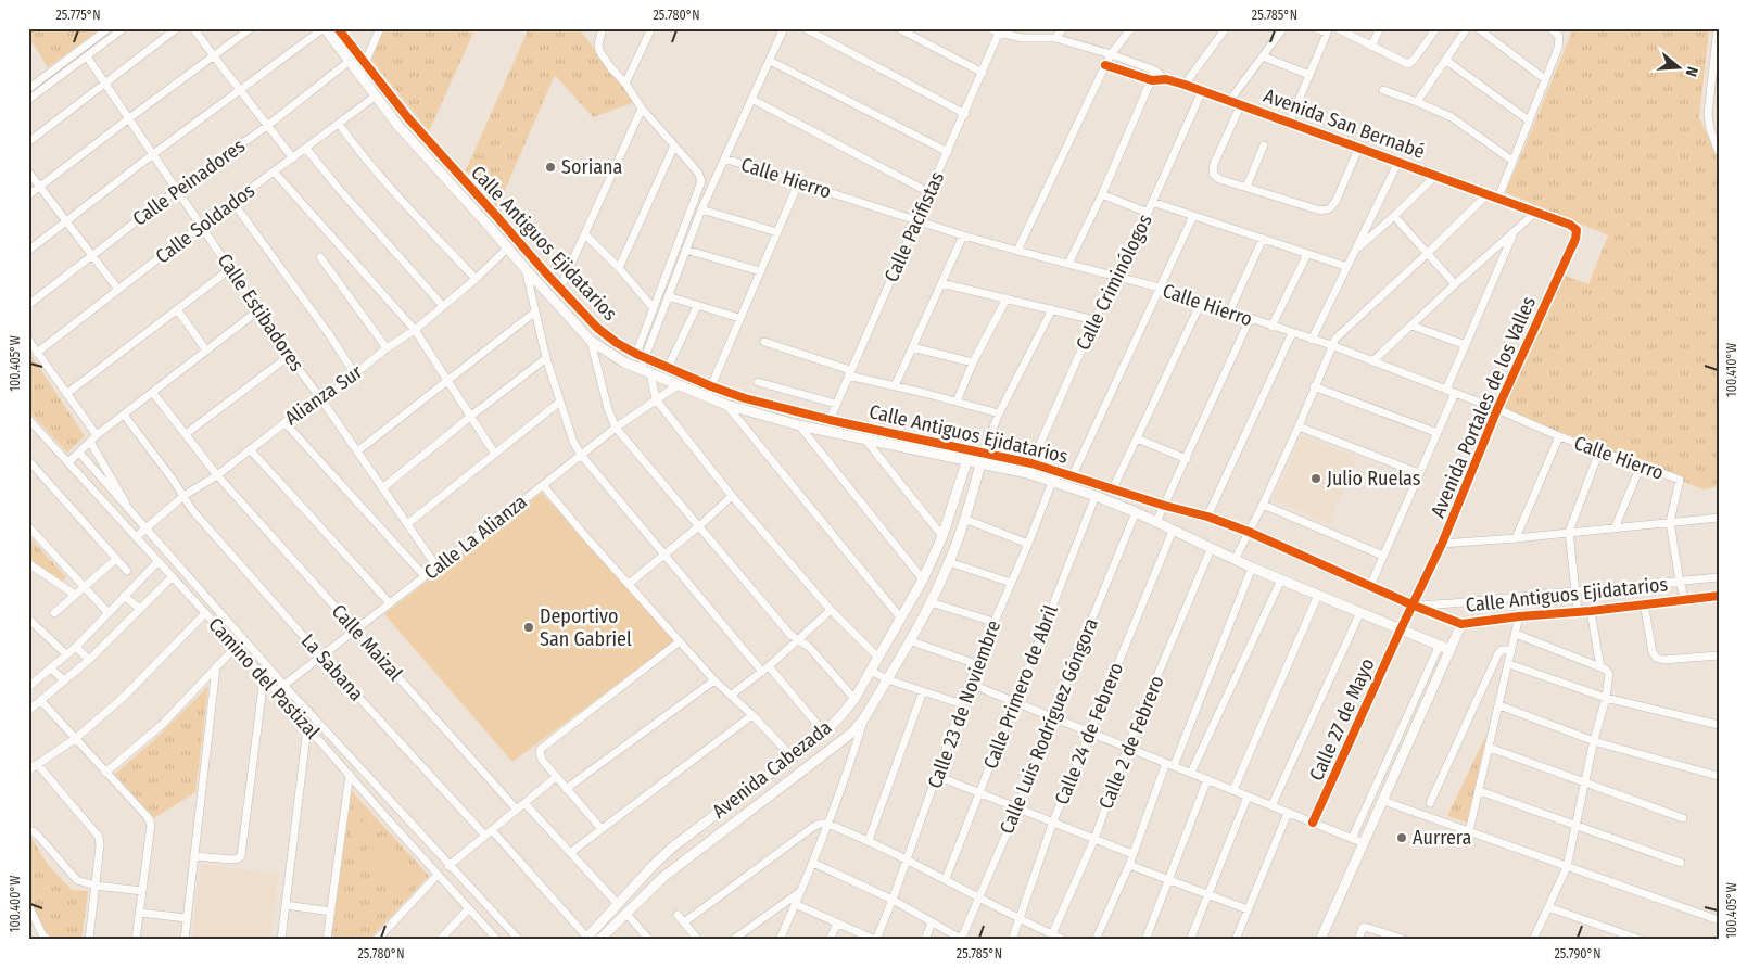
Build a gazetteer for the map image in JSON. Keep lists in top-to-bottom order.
{
  "streets": {
    "street": [
      "Avenida San Bernabé",
      "Calle Hierro",
      "Calle Peinadores",
      "Calle Soldados",
      "Calle Pacifistas",
      "Calle Antiguos Ejidatarios",
      "Calle Criminólogos",
      "Calle Estibadores",
      "Alianza Sur",
      "Avenida Portales de los Valles",
      "Calle La Alianza",
      "Calle Maizal",
      "La Sabana",
      "Camino del Pastizal",
      "Calle Primero de Abril",
      "Calle 23 de Noviembre",
      "Calle 27 de Mayo",
      "Calle Luis Rodríguez Góngora",
      "Calle 24 de Febrero",
      "Calle 2 de Febrero",
      "Avenida Cabezada"
    ]
  },
  "crossings": [
    ["Avenida San Bernabé", "Calle Pacifistas"],
    ["Avenida San Bernabé", "Calle Criminólogos"],
    ["Avenida San Bernabé", "Avenida Portales de los Valles"],
    ["Calle Hierro", "Calle Pacifistas"],
    ["Calle Hierro", "Calle Criminólogos"],
    ["Calle Hierro", "Avenida Portales de los Valles"],
    ["Calle Peinadores", "Calle Antiguos Ejidatarios"],
    ["Calle Peinadores", "Calle Estibadores"],
    ["Calle Soldados", "Calle Antiguos Ejidatarios"],
    ["Calle Soldados", "Calle Estibadores"],
    ["Calle Pacifistas", "Calle Antiguos Ejidatarios"],
    ["Calle Antiguos Ejidatarios", "Calle Criminólogos"],
    ["Calle Antiguos Ejidatarios", "Alianza Sur"],
    ["Calle Antiguos Ejidatarios", "Avenida Portales de los Valles"],
    ["Calle Antiguos Ejidatarios", "Calle La Alianza"],
    ["Calle Antiguos Ejidatarios", "Calle Primero de Abril"],
    ["Calle Antiguos Ejidatarios", "Calle 23 de Noviembre"],
    ["Calle Antiguos Ejidatarios", "Calle 27 de Mayo"],
    ["Calle Antiguos Ejidatarios", "Calle Luis Rodríguez Góngora"],
    ["Calle Antiguos Ejidatarios", "Calle 24 de Febrero"],
    ["Calle Antiguos Ejidatarios", "Calle 2 de Febrero"],
    ["Calle Antiguos Ejidatarios", "Avenida Cabezada"],
    ["Calle Estibadores", "Alianza Sur"],
    ["Calle Estibadores", "Calle La Alianza"],
    ["Alianza Sur", "Calle Maizal"],
    ["Alianza Sur", "La Sabana"],
    ["Alianza Sur", "Camino del Pastizal"],
    ["Avenida Portales de los Valles", "Calle 27 de Mayo"],
    ["Calle La Alianza", "Calle Maizal"],
    ["Calle La Alianza", "La Sabana"],
    ["Calle La Alianza", "Camino del Pastizal"]
  ],
  "places": [
    "Soriana",
    "Julio Ruelas",
    "Deportivo San Gabriel",
    "Aurrera"
  ],
  "north": "right",
  "coordinates": [
    "25.775°N",
    "25.780°N",
    "25.785°N",
    "100.405°W",
    "100.410°W",
    "100.400°W",
    "25.790°N"
  ]
}
